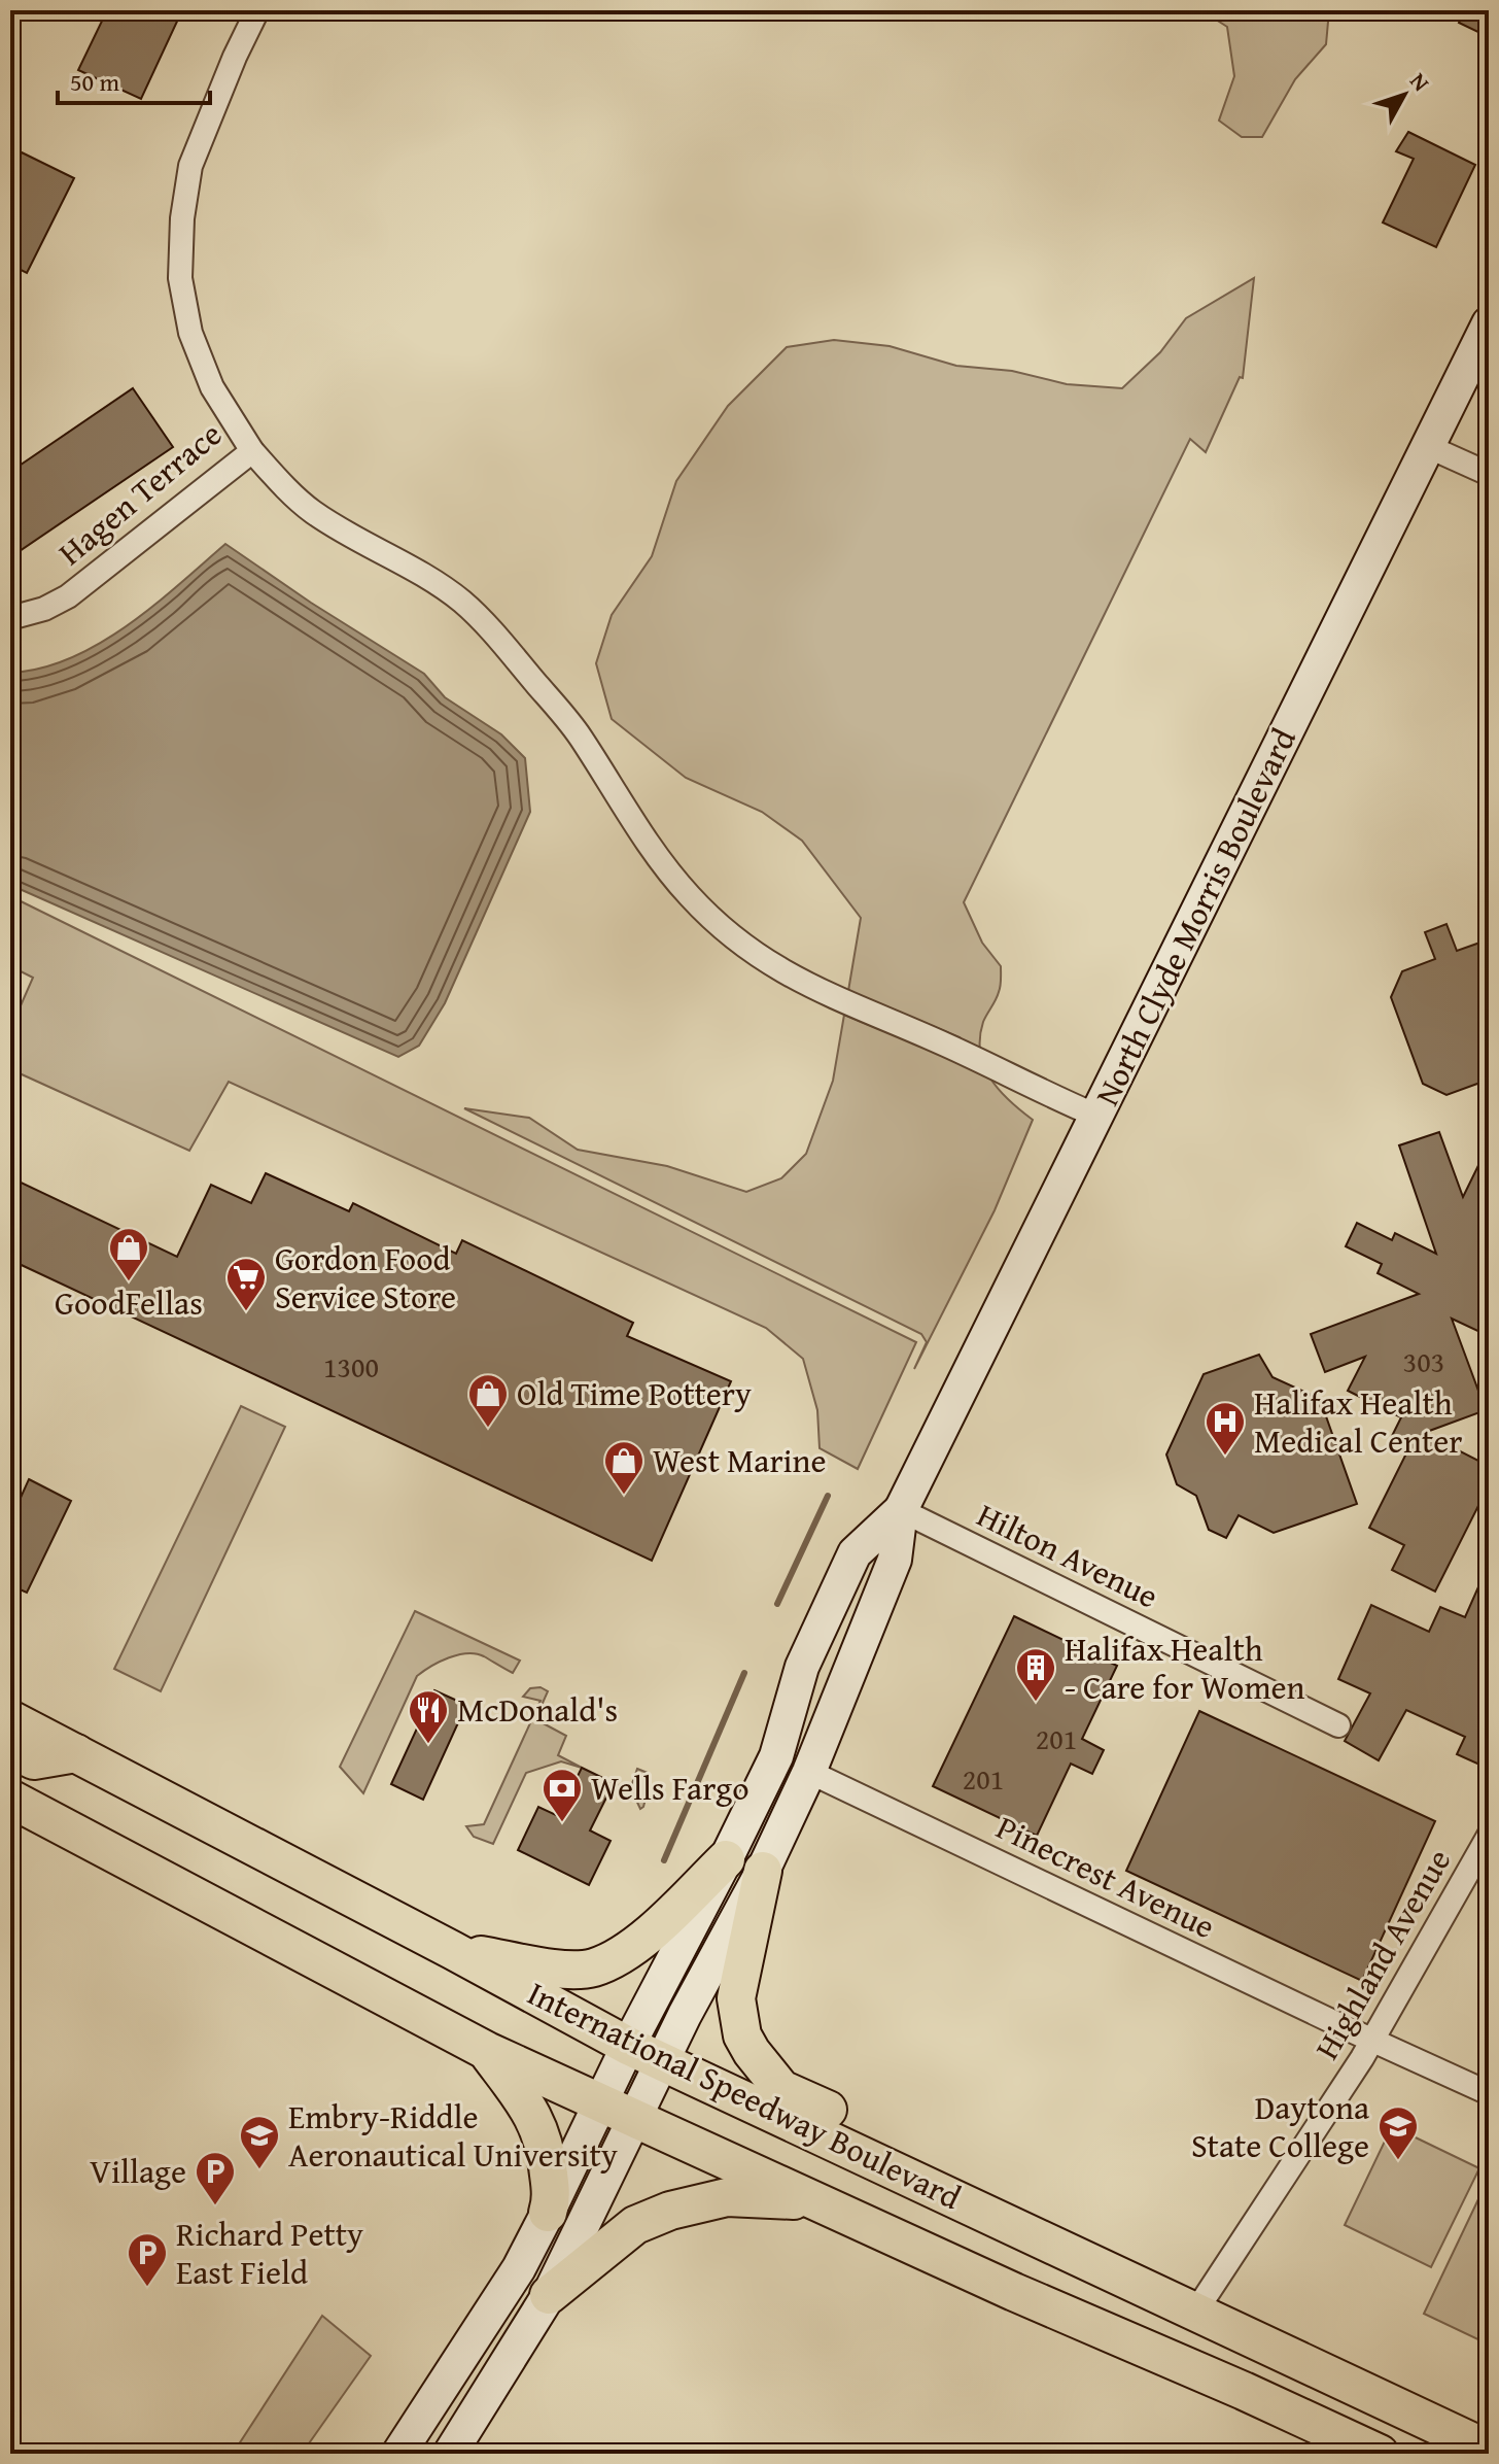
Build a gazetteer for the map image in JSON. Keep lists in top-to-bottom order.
{
  "streets": {
    "main road": ["North Clyde Morris Boulevard", "International Speedway Boulevard"],
    "street": [
      "Hagen Terrace",
      "Hilton Avenue",
      "Pinecrest Avenue",
      "Highland Avenue"
    ]
  },
  "crossings": [
    ["North Clyde Morris Boulevard", "Hilton Avenue"],
    ["North Clyde Morris Boulevard", "Pinecrest Avenue"],
    ["North Clyde Morris Boulevard", "International Speedway Boulevard"],
    ["Pinecrest Avenue", "Highland Avenue"],
    ["Highland Avenue", "International Speedway Boulevard"]
  ],
  "places": {
    "shop": ["GoodFellas", "Old Time Pottery", "West Marine"],
    "supermarket": ["Gordon Food Service Store"],
    "hospital": ["Halifax Health Medical Center"],
    "building": ["Halifax Health - Care for Women"],
    "restaurant": ["McDonald's"],
    "bank": ["Wells Fargo"],
    "school or university": ["Daytona State College", "Embry-Riddle Aeronautical University"],
    "parking": ["Village", "Richard Petty East Field"]
  },
  "house_numbers": [
    "303",
    "1300",
    "201",
    "201"
  ],
  "scale_bar": "50 m",
  "north": "top right"
}
